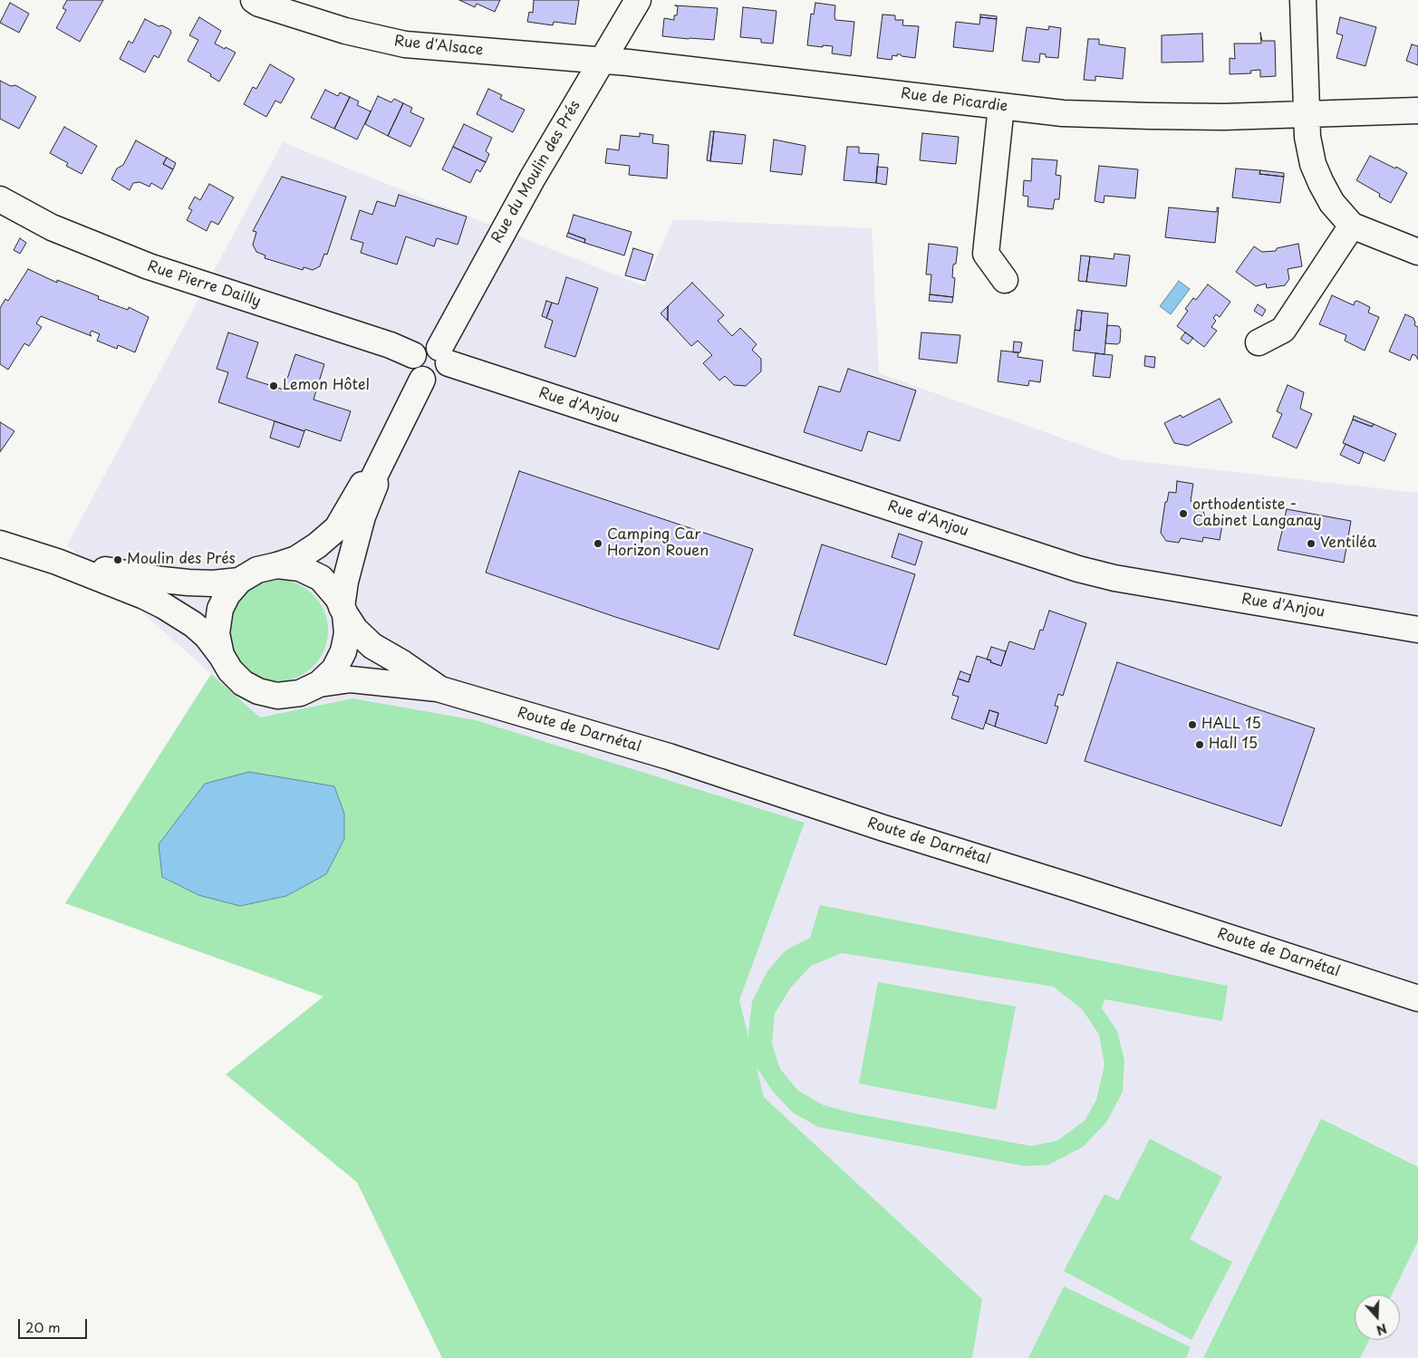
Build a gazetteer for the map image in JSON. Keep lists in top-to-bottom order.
{
  "streets": {
    "street": [
      "Rue d'Alsace",
      "Rue de Picardie",
      "Rue du Moulin des Prés",
      "Rue Pierre Dailly",
      "Rue d'Anjou",
      "Route de Darnétal"
    ]
  },
  "crossings": [
    ["Rue d'Alsace", "Rue de Picardie"],
    ["Rue d'Alsace", "Rue du Moulin des Prés"],
    ["Rue de Picardie", "Rue du Moulin des Prés"],
    ["Rue du Moulin des Prés", "Rue Pierre Dailly"],
    ["Rue du Moulin des Prés", "Rue d'Anjou"],
    ["Rue Pierre Dailly", "Rue d'Anjou"]
  ],
  "places": [
    "Lemon Hôtel",
    "orthodentiste - Cabinet Langanay",
    "Camping Car Horizon Rouen",
    "Ventiléa",
    "Moulin des Prés",
    "HALL 15",
    "Hall 15"
  ],
  "scale_bar": "20 m",
  "north": "bottom"
}
